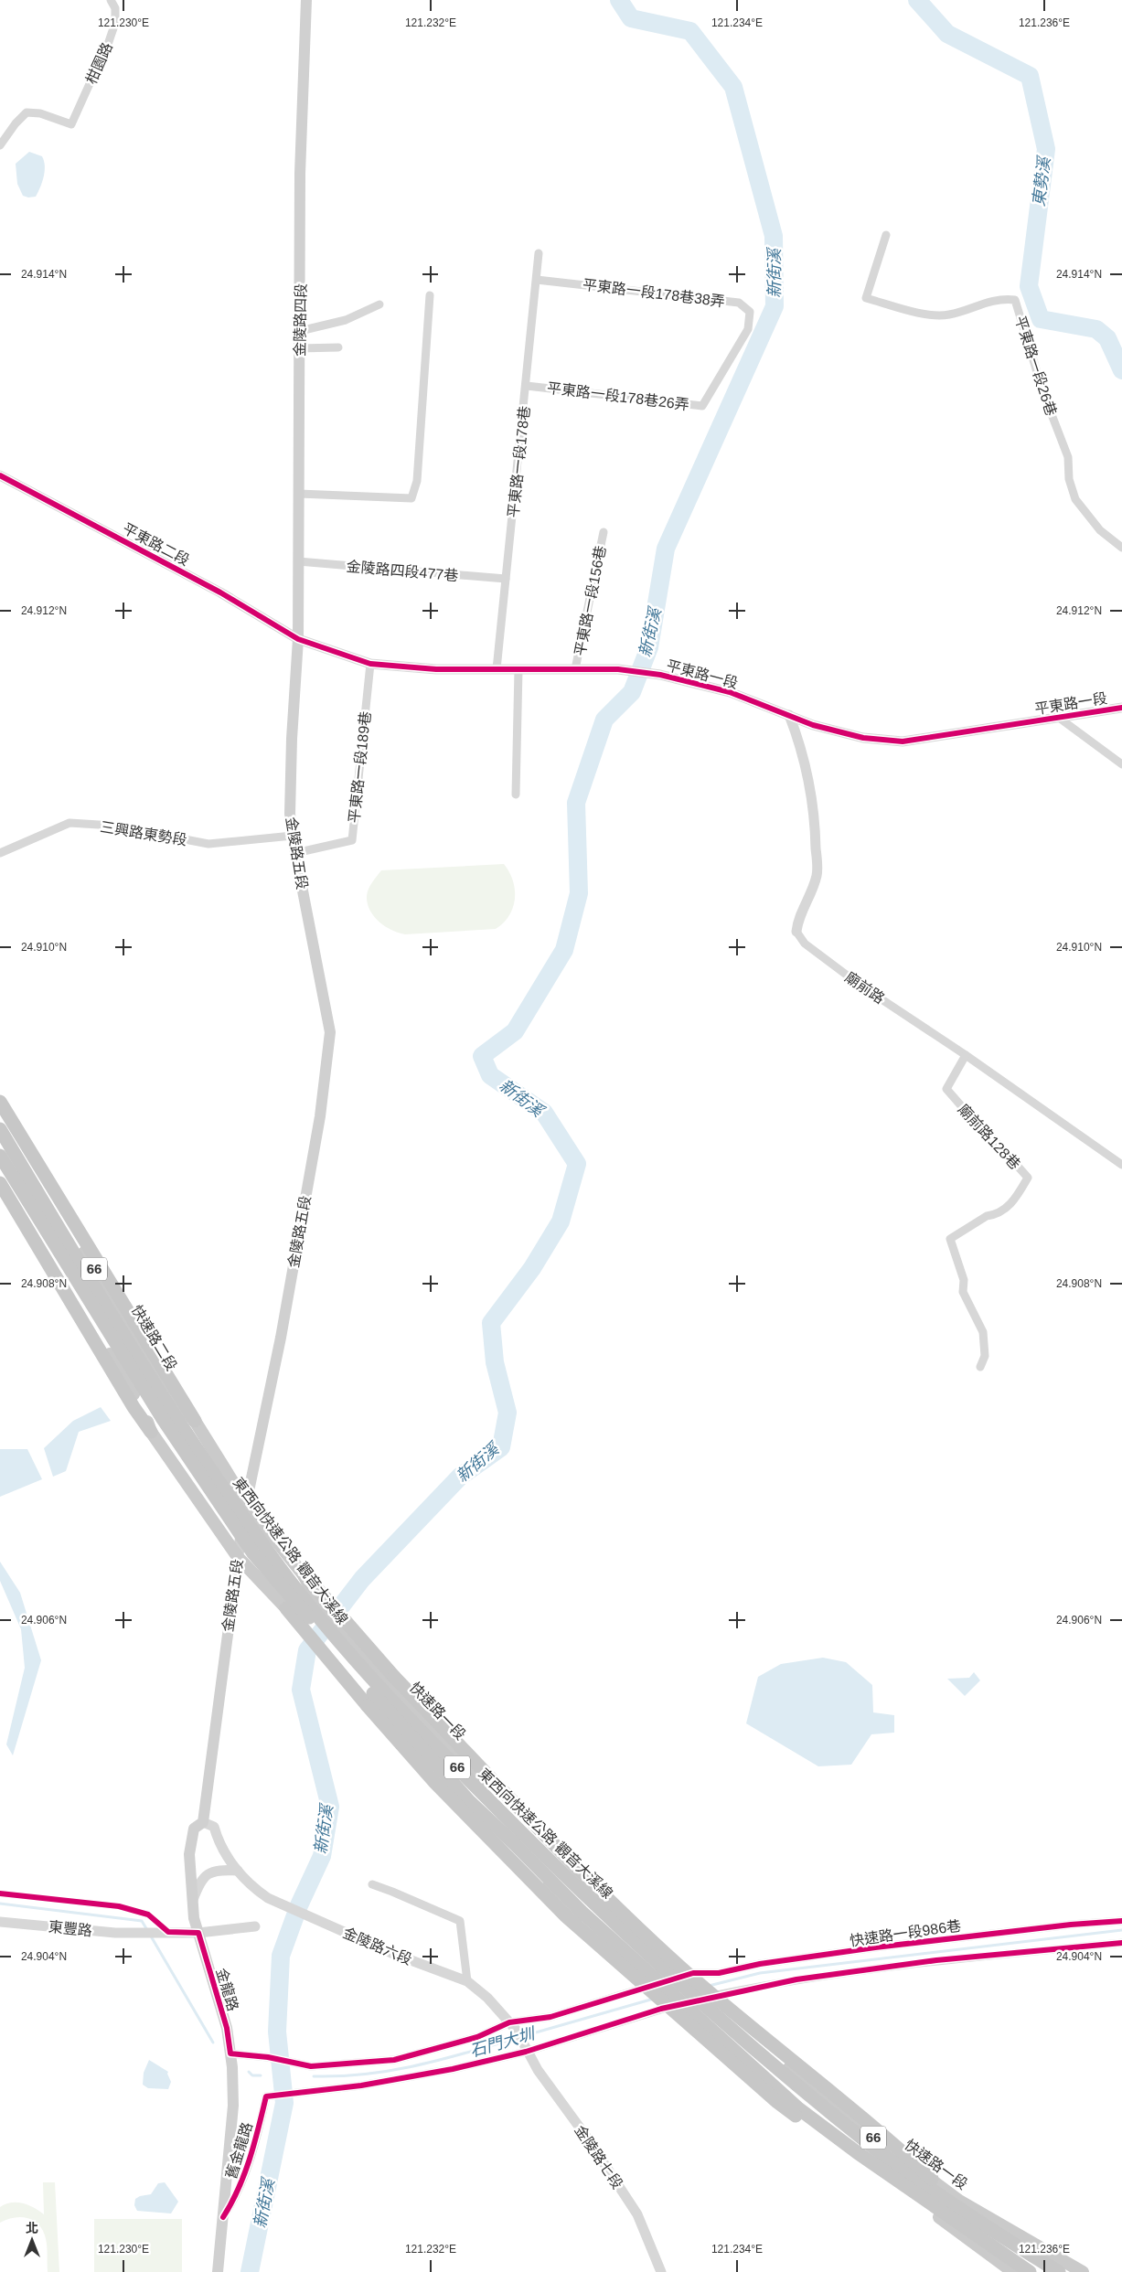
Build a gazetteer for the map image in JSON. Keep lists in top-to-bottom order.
{
  "streets": {
    "highway": ["66", "東西向快速公路 觀音大溪線"],
    "main road": [
      "金陵路四段",
      "金陵路五段",
      "快速路二段",
      "快速路一段",
      "金龍路"
    ],
    "street": [
      "柑園路",
      "平東路一段178巷38弄",
      "平東路一段26巷",
      "平東路一段178巷26弄",
      "平東路一段178巷",
      "平東路二段",
      "金陵路四段477巷",
      "平東路一段156巷",
      "平東路一段",
      "平東路一段189巷",
      "三興路東勢段",
      "廟前路",
      "廟前路128巷",
      "東豐路",
      "快速路一段986巷",
      "金陵路六段",
      "舊金龍路",
      "金陵路七段"
    ]
  },
  "crossings": [
    ["平東路一段178巷38弄", "平東路一段178巷26弄"],
    ["平東路一段178巷38弄", "平東路一段178巷"],
    ["金陵路四段", "平東路二段"],
    ["金陵路四段", "金陵路四段477巷"],
    ["金陵路四段", "平東路一段"],
    ["金陵路四段", "金陵路五段"],
    ["平東路一段178巷26弄", "平東路一段178巷"],
    ["平東路一段178巷", "金陵路四段477巷"],
    ["平東路一段178巷", "平東路一段"],
    ["平東路二段", "平東路一段"],
    ["平東路二段", "金陵路五段"],
    ["平東路一段156巷", "平東路一段"],
    ["平東路一段", "平東路一段189巷"],
    ["平東路一段", "金陵路五段"],
    ["平東路一段", "廟前路"],
    ["平東路一段189巷", "金陵路五段"],
    ["三興路東勢段", "金陵路五段"],
    ["金陵路五段", "66"],
    ["金陵路五段", "快速路二段"],
    ["金陵路五段", "金龍路"],
    ["廟前路", "廟前路128巷"],
    ["66", "快速路二段"],
    ["66", "快速路一段"],
    ["66", "快速路一段986巷"],
    ["快速路一段", "快速路一段986巷"],
    ["東豐路", "金龍路"],
    ["快速路一段986巷", "金陵路六段"],
    ["快速路一段986巷", "金龍路"],
    ["快速路一段986巷", "金陵路七段"],
    ["金陵路六段", "金陵路七段"],
    ["金龍路", "舊金龍路"],
    ["舊金龍路", "金陵路七段"]
  ],
  "water": ["東勢溪", "新街溪", "石門大圳"],
  "north": "top",
  "coordinates": [
    "121.230°E",
    "121.232°E",
    "121.234°E",
    "121.236°E",
    "24.914°N",
    "24.912°N",
    "24.910°N",
    "24.908°N",
    "24.906°N",
    "24.904°N"
  ]
}
